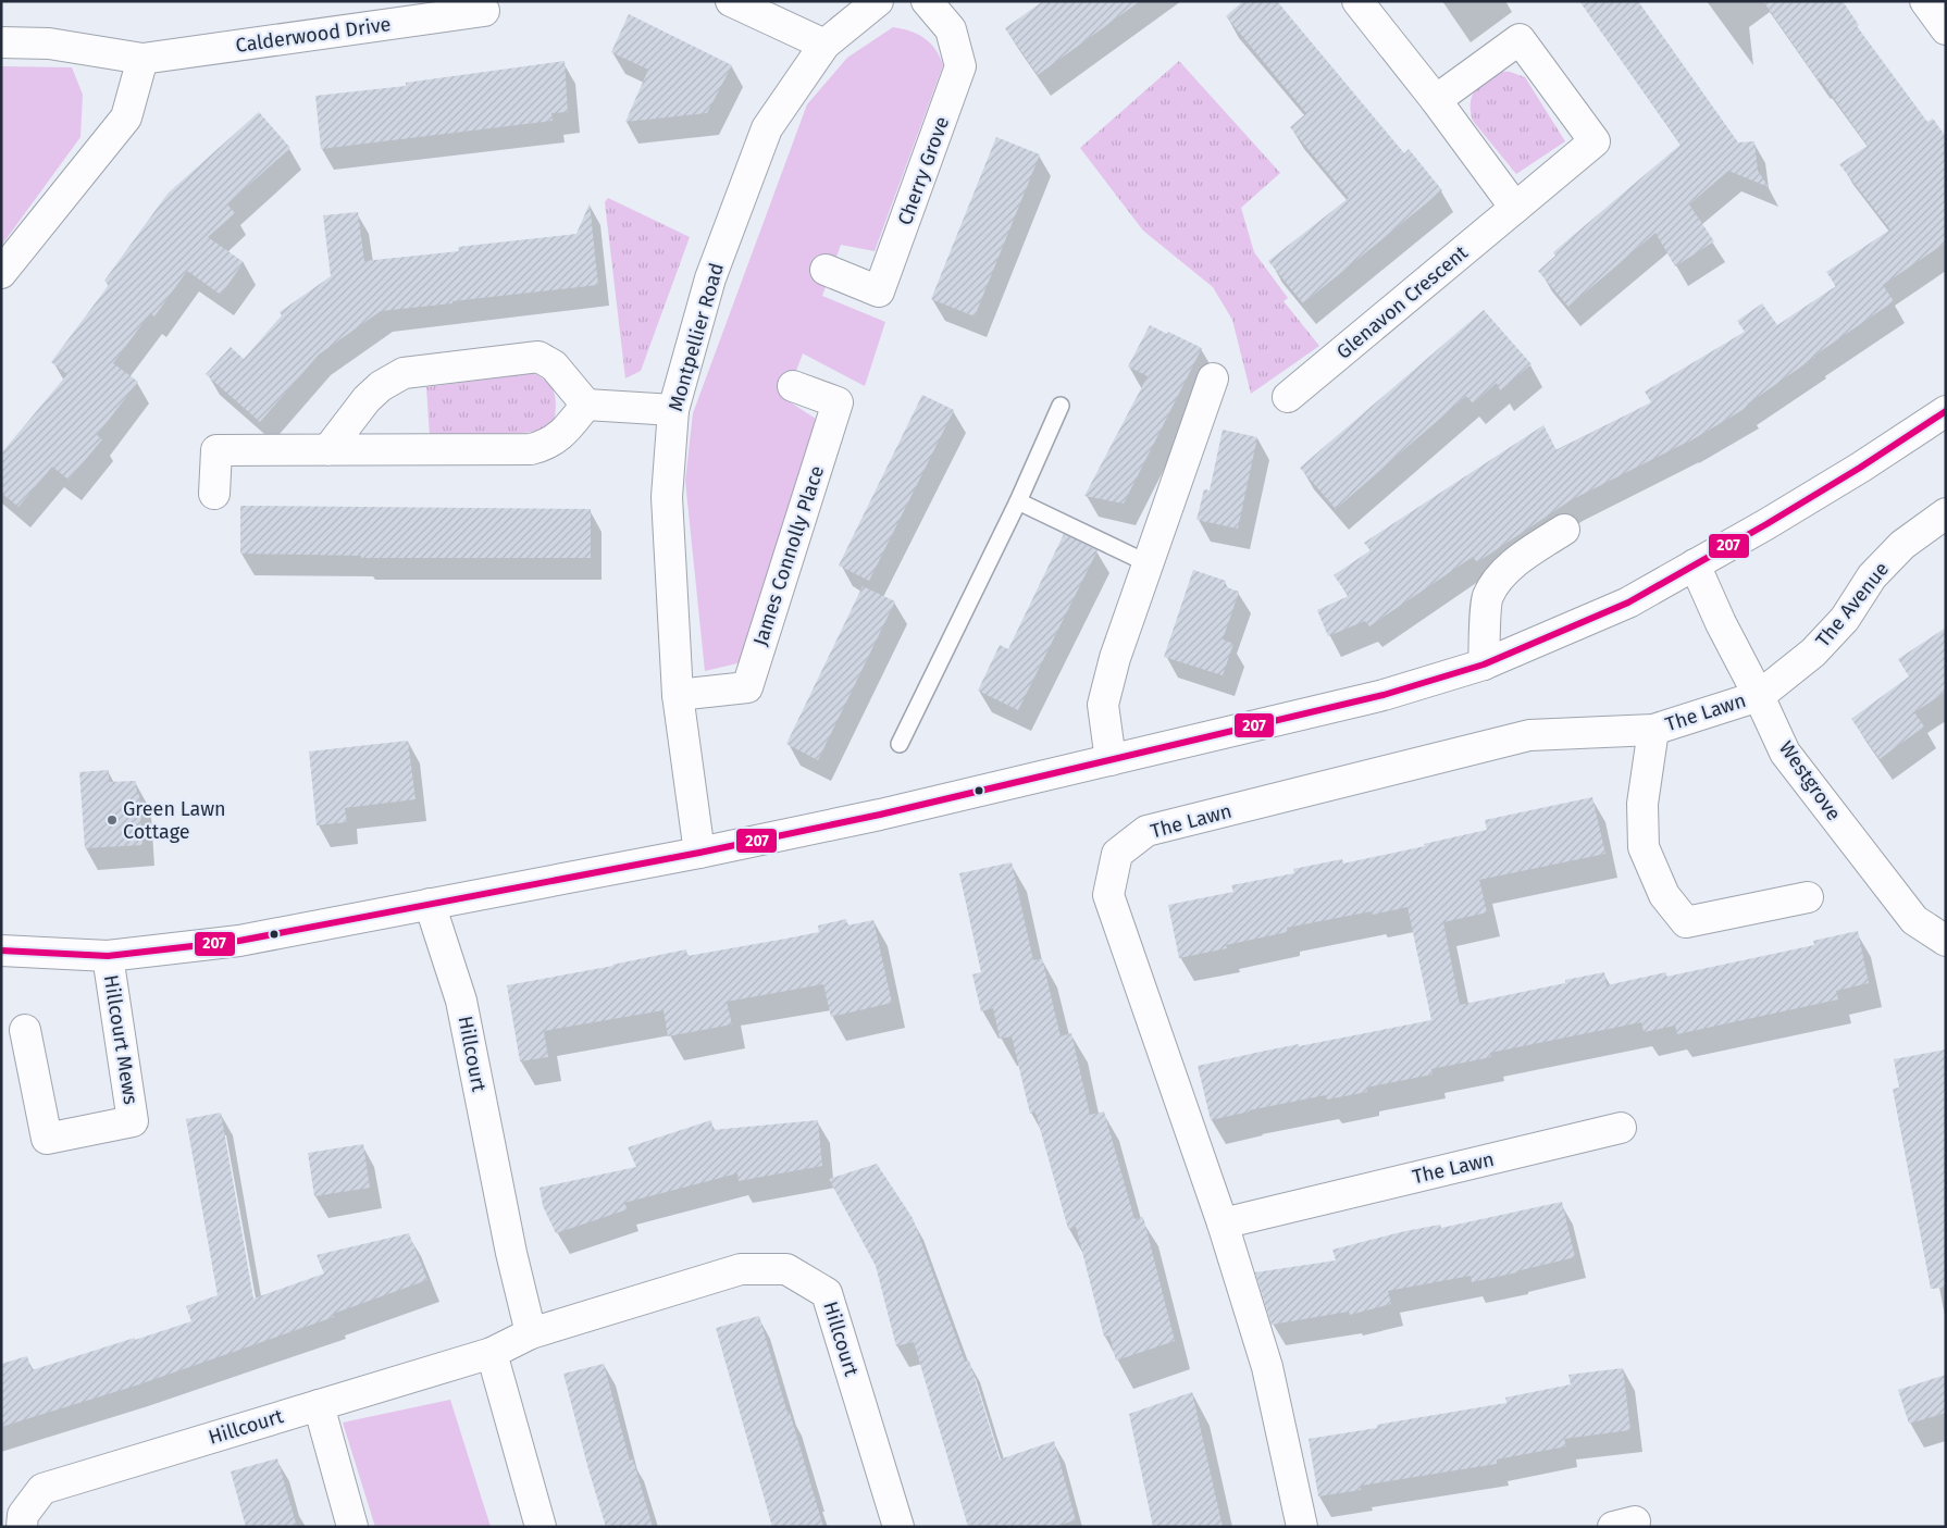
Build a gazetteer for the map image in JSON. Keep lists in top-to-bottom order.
{
  "streets": {
    "street": [
      "Calderwood Drive",
      "Cherry Grove",
      "Glenavon Crescent",
      "Montpellier Road",
      "James Connolly Place",
      "The Avenue",
      "The Lawn",
      "Westgrove",
      "Hillcourt Mews",
      "Hillcourt"
    ]
  },
  "crossings": [
    ["Montpellier Road", "James Connolly Place"],
    ["The Avenue", "The Lawn"],
    ["The Avenue", "Westgrove"],
    ["The Lawn", "Westgrove"]
  ],
  "places": ["Green Lawn Cottage"],
  "lines": ["transit line 207"]
}
